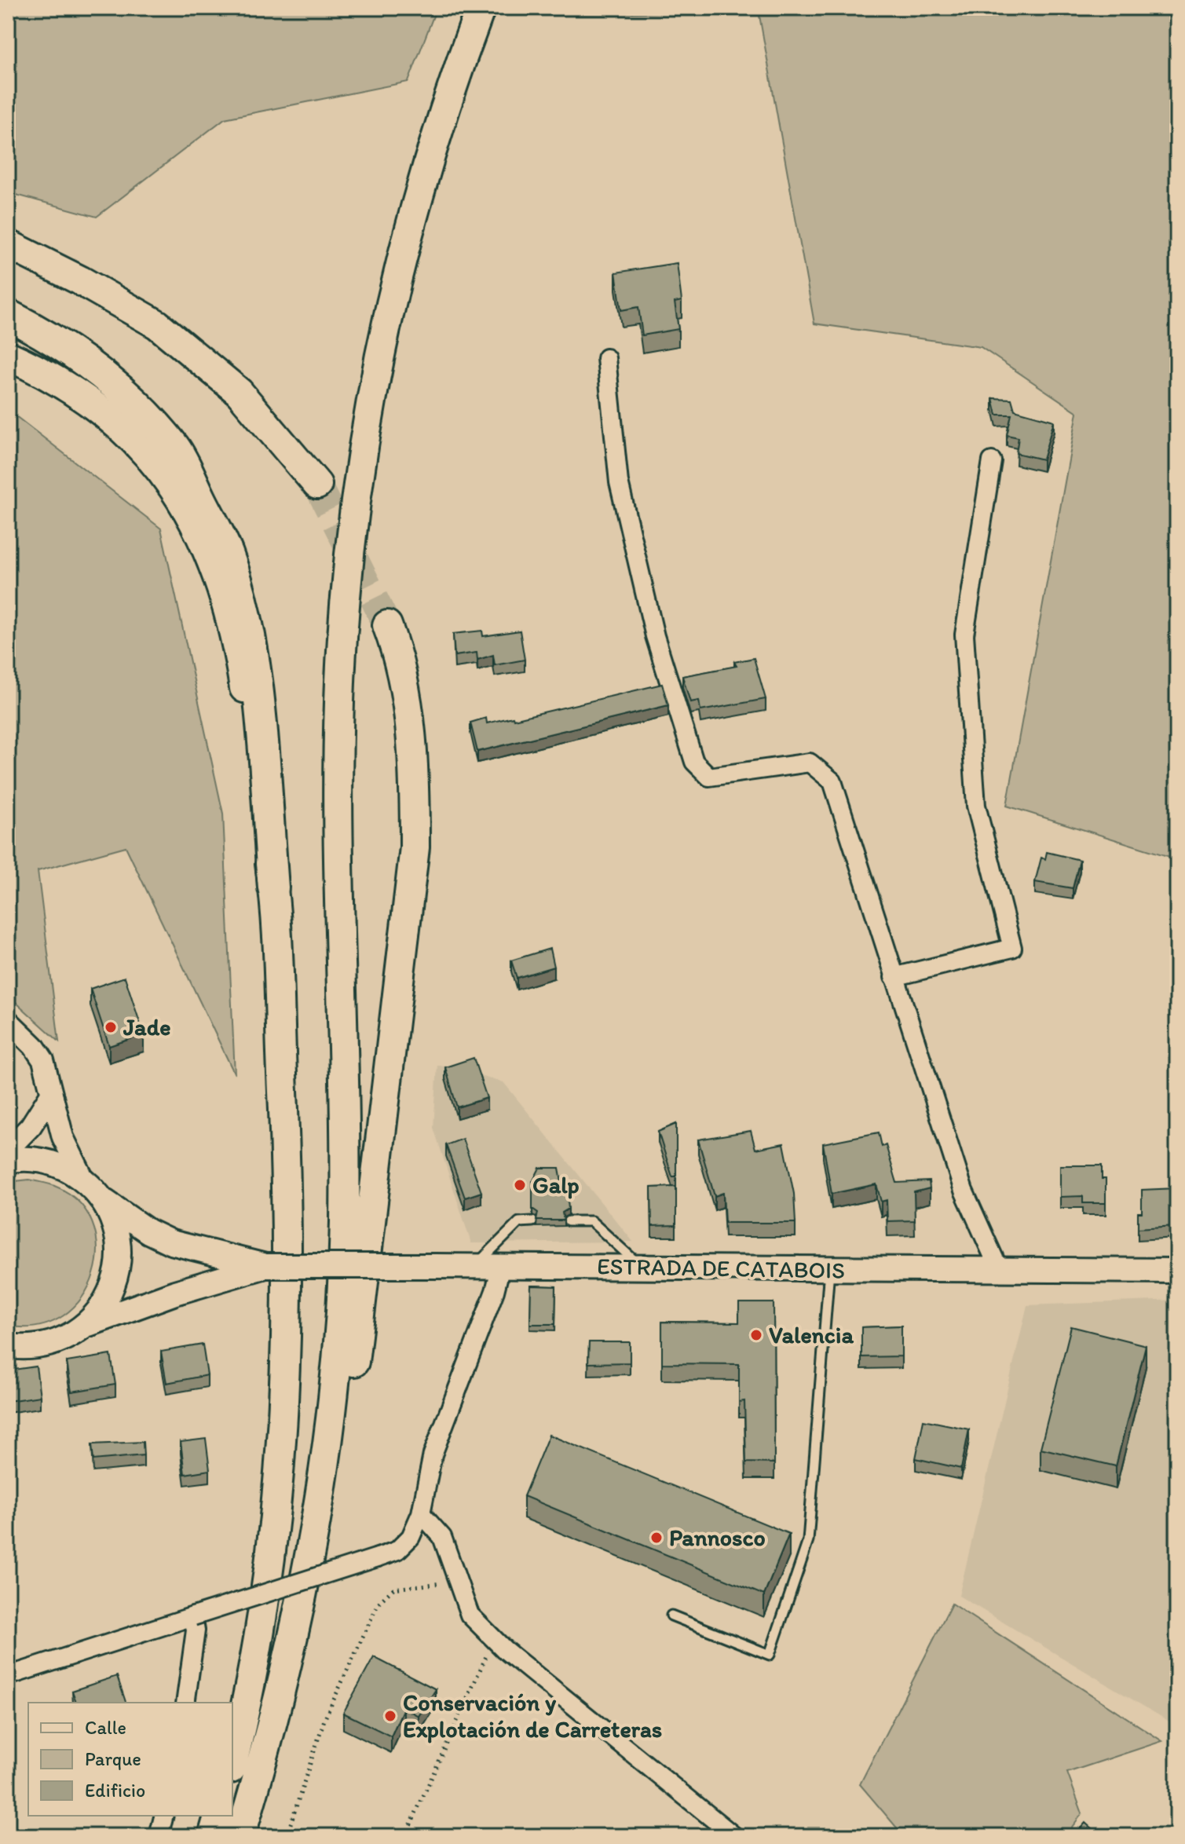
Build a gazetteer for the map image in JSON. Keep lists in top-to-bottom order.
{
  "streets": {
    "main road": ["ESTRADA DE CATABOIS"]
  },
  "places": [
    "Jade",
    "Galp",
    "Valencia",
    "Pannosco",
    "Conservación y Explotación de Carreteras"
  ],
  "legend": ["Calle", "Parque", "Edificio"]
}
